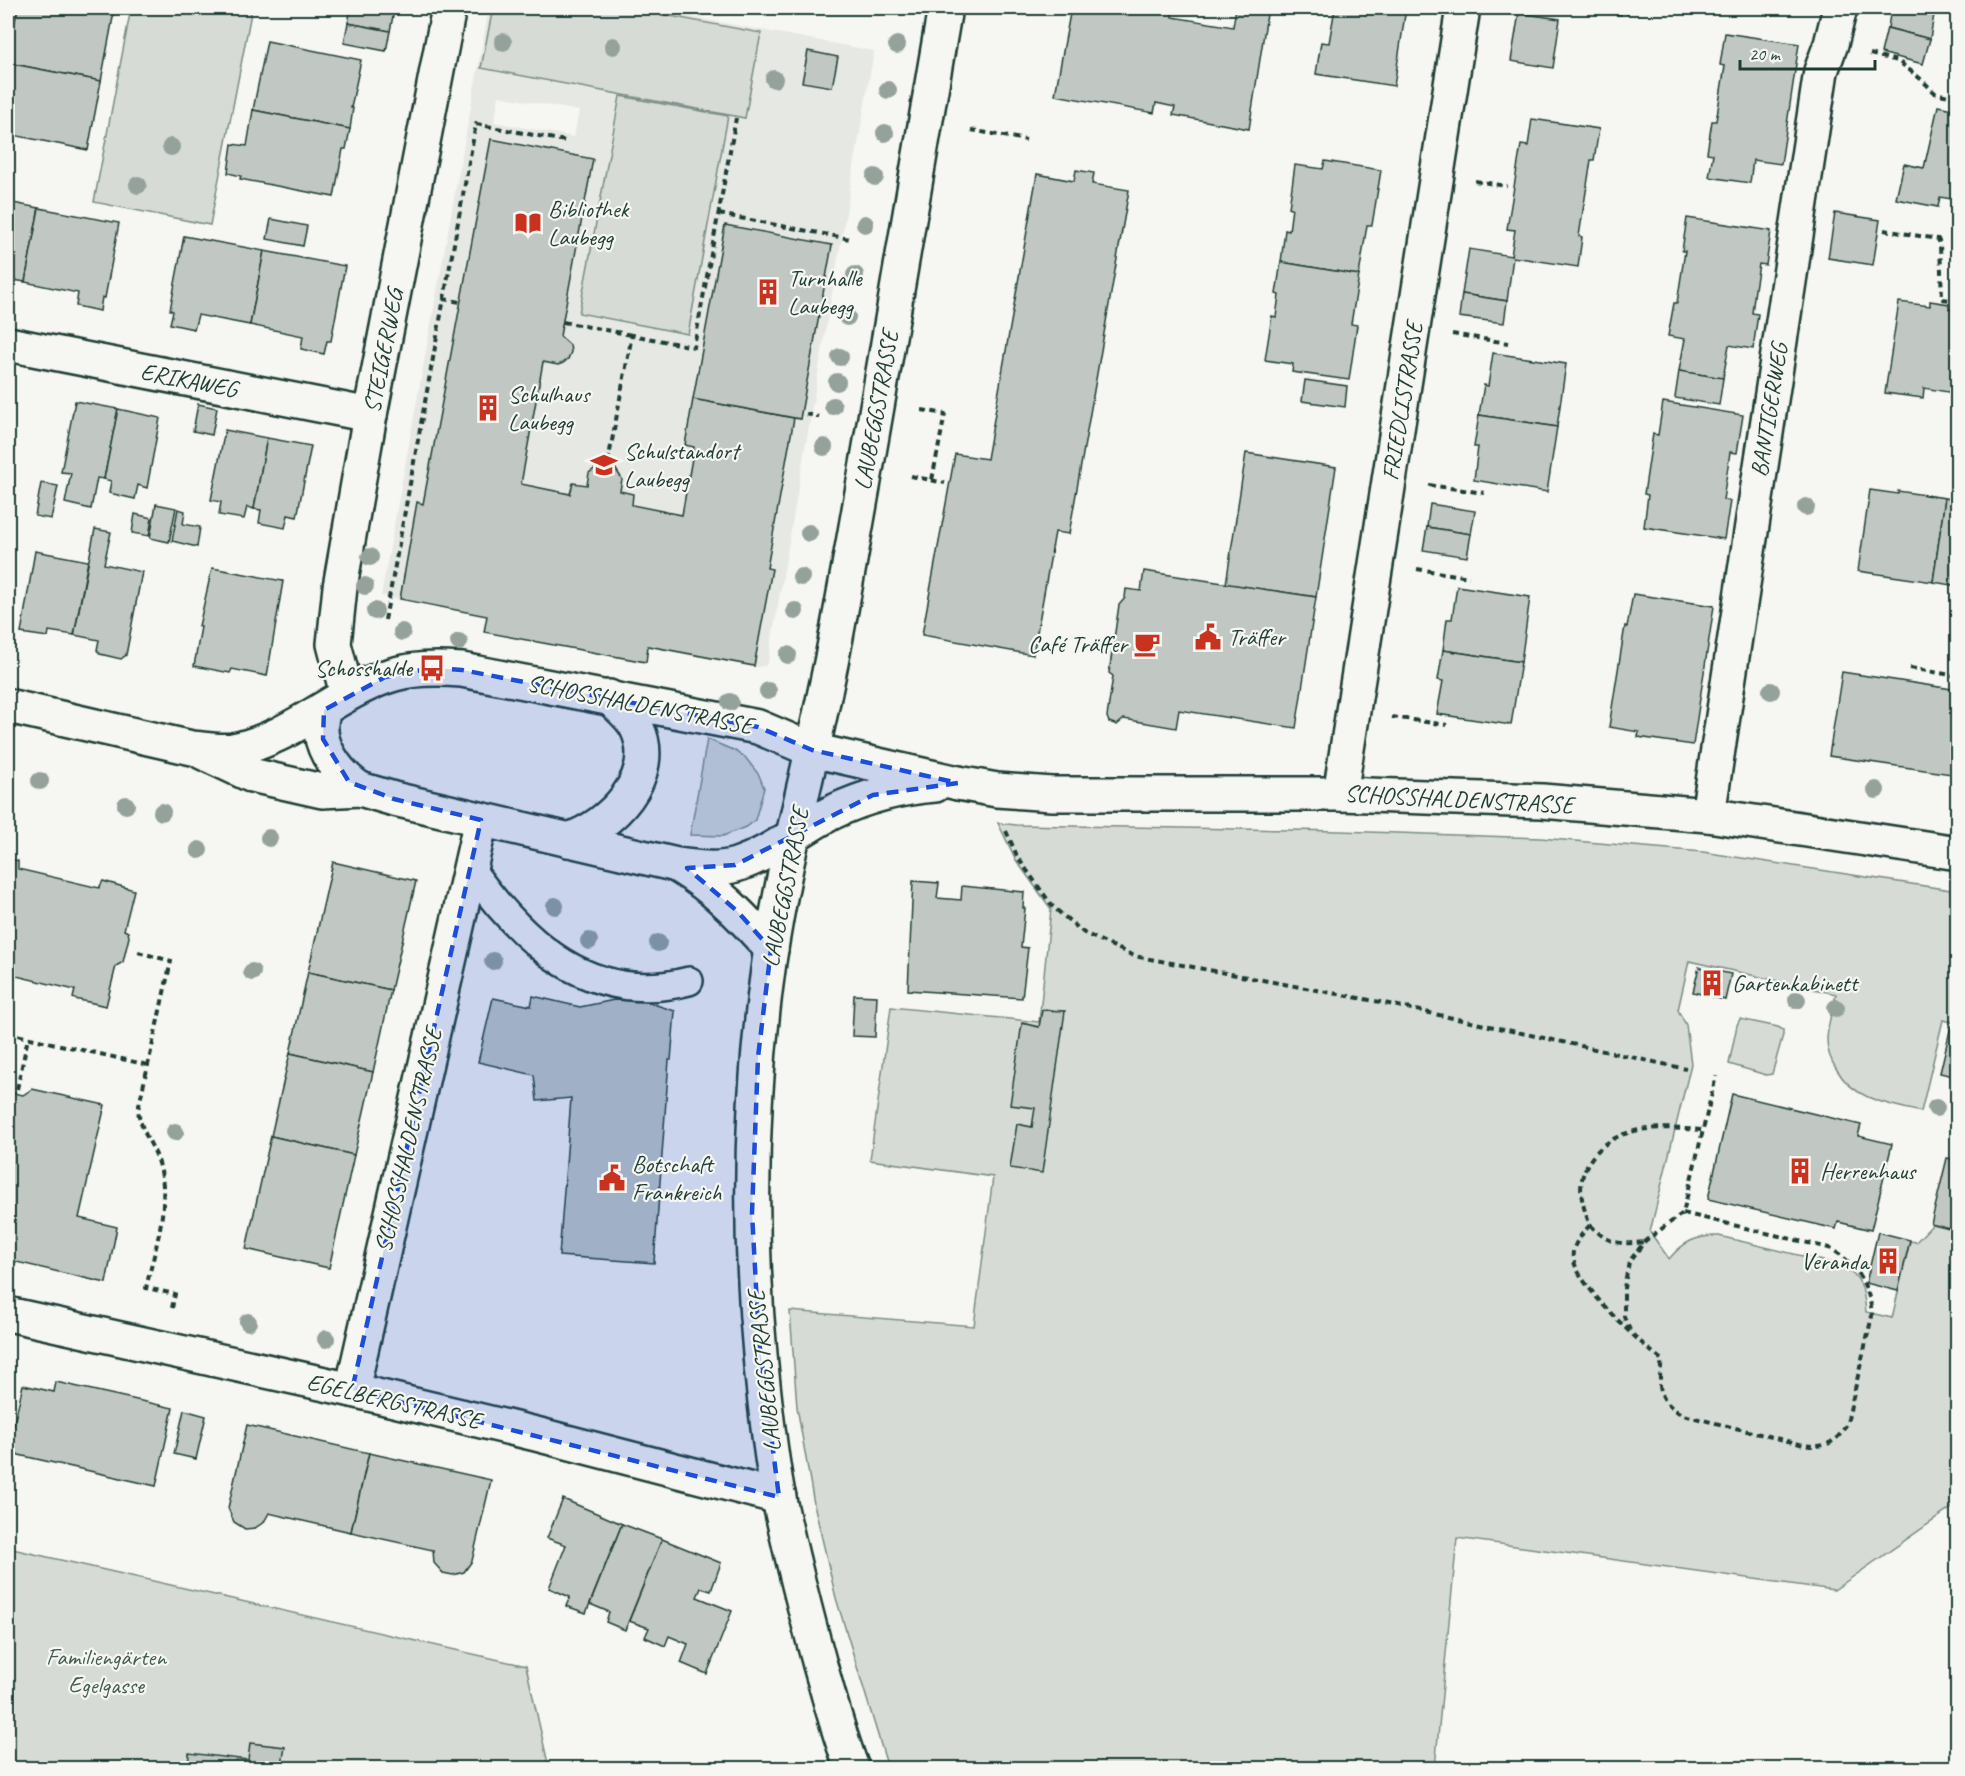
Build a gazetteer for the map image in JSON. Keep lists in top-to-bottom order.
{
  "streets": {
    "street": [
      "STEIGERWEG",
      "ERIKAWEG",
      "FRIEDLISTRASSE",
      "LAUBEGGSTRASSE",
      "BANTIGERWEG",
      "SCHOSSHALDENSTRASSE",
      "EGELBERGSTRASSE"
    ]
  },
  "crossings": [
    ["STEIGERWEG", "ERIKAWEG"],
    ["STEIGERWEG", "SCHOSSHALDENSTRASSE"],
    ["FRIEDLISTRASSE", "SCHOSSHALDENSTRASSE"],
    ["LAUBEGGSTRASSE", "SCHOSSHALDENSTRASSE"],
    ["LAUBEGGSTRASSE", "EGELBERGSTRASSE"],
    ["BANTIGERWEG", "SCHOSSHALDENSTRASSE"],
    ["SCHOSSHALDENSTRASSE", "EGELBERGSTRASSE"]
  ],
  "parks": ["Familiengärten Egelgasse"],
  "places": {
    "library": ["Bibliothek Laubegg"],
    "building": [
      "Turnhalle Laubegg",
      "Schulhaus Laubegg",
      "Gartenkabinett",
      "Herrenhaus",
      "Veranda"
    ],
    "school or university": ["Schulstandort Laubegg"],
    "public building": ["Träffer", "Botschaft Frankreich"],
    "cafe": ["Café Träffer"],
    "bus stop": ["Schosshalde"]
  },
  "scale_bar": "20 m"
}
